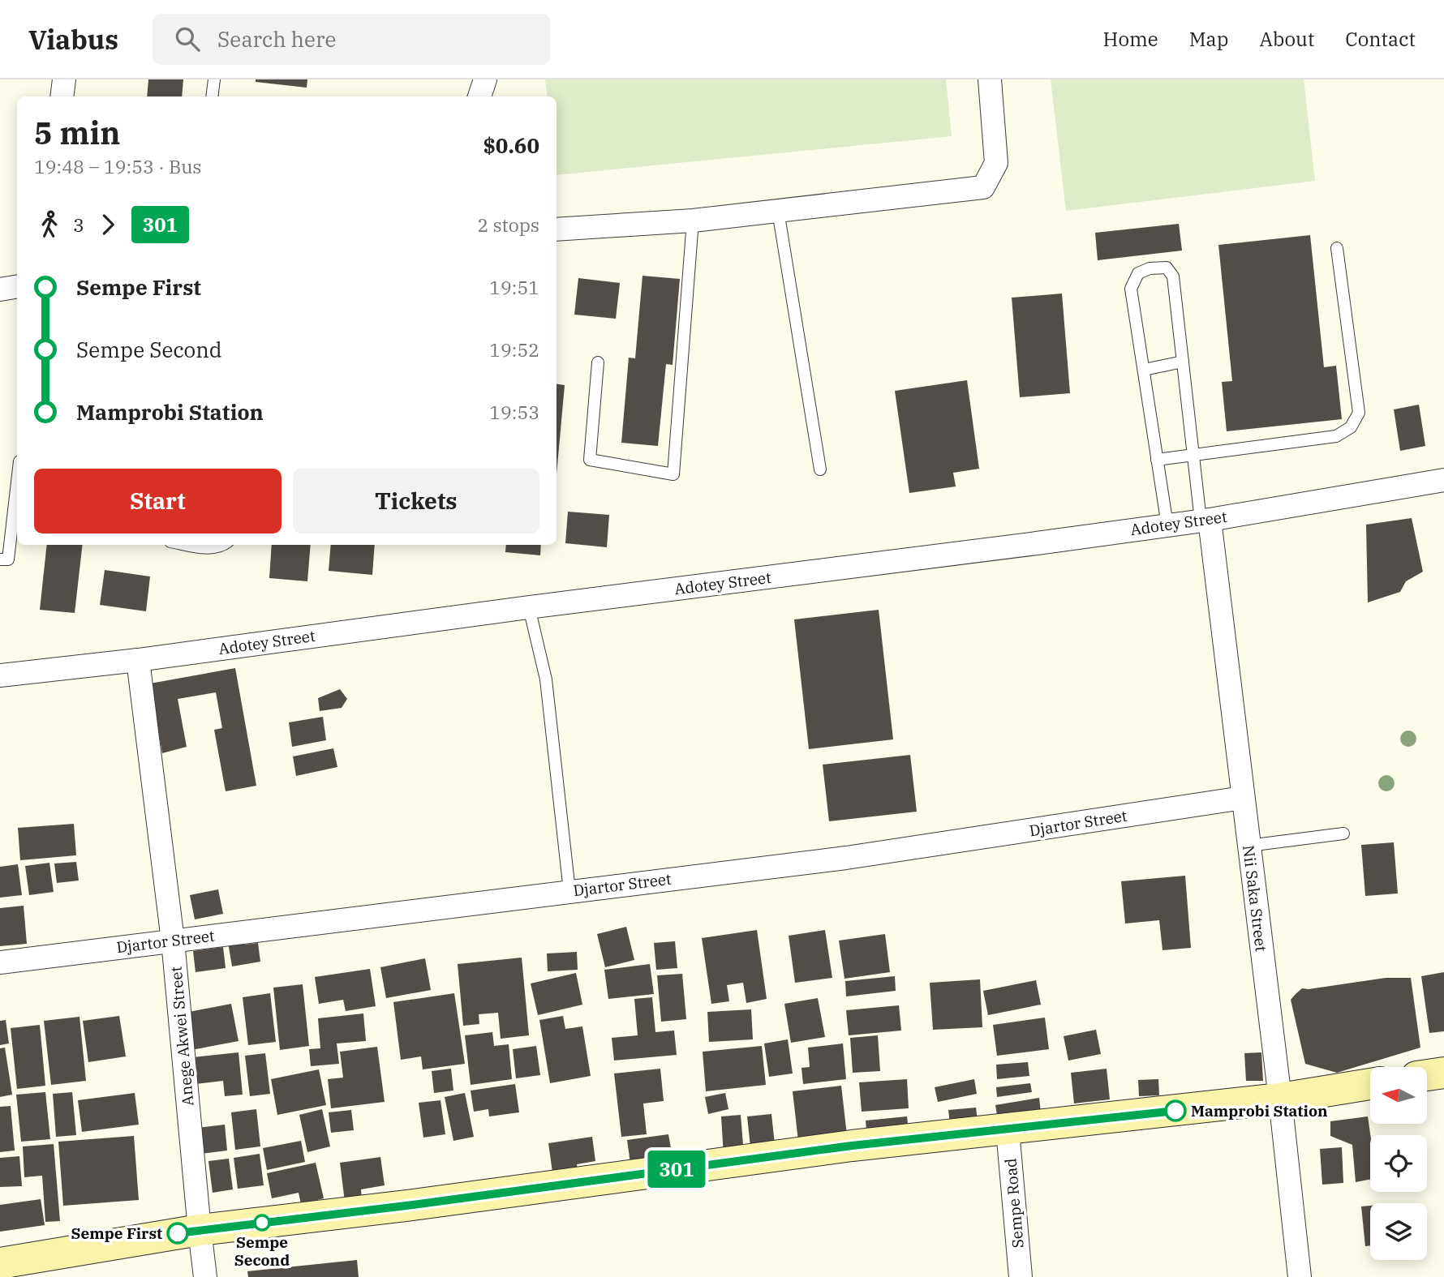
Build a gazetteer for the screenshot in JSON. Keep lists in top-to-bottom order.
{
  "streets": {
    "street": [
      "Adotey Street",
      "Djartor Street",
      "Nii Saka Street",
      "Anege Akwei Street",
      "Sempe Road"
    ]
  },
  "crossings": [
    ["Adotey Street", "Nii Saka Street"],
    ["Adotey Street", "Anege Akwei Street"],
    ["Djartor Street", "Nii Saka Street"],
    ["Djartor Street", "Anege Akwei Street"]
  ],
  "places": ["Mamprobi Station", "Sempe Second", "Sempe First"],
  "lines": ["bus line 301"],
  "north": "left",
  "page": {
    "header": "Viabus",
    "search": "Search here",
    "nav": [
      "Home",
      "Map",
      "About",
      "Contact"
    ],
    "on_map": "301",
    "heading": ["5 min", "19:48 – 19:53 · Bus", "$0.60"],
    "legs": ["3", "301", "2 stops"],
    "list": [
      {
        "name": "Sempe First",
        "value": "19:51"
      },
      {
        "name": "Sempe Second",
        "value": "19:52"
      },
      {
        "name": "Mamprobi Station",
        "value": "19:53"
      }
    ],
    "buttons": ["Start", "Tickets"]
  }
}
